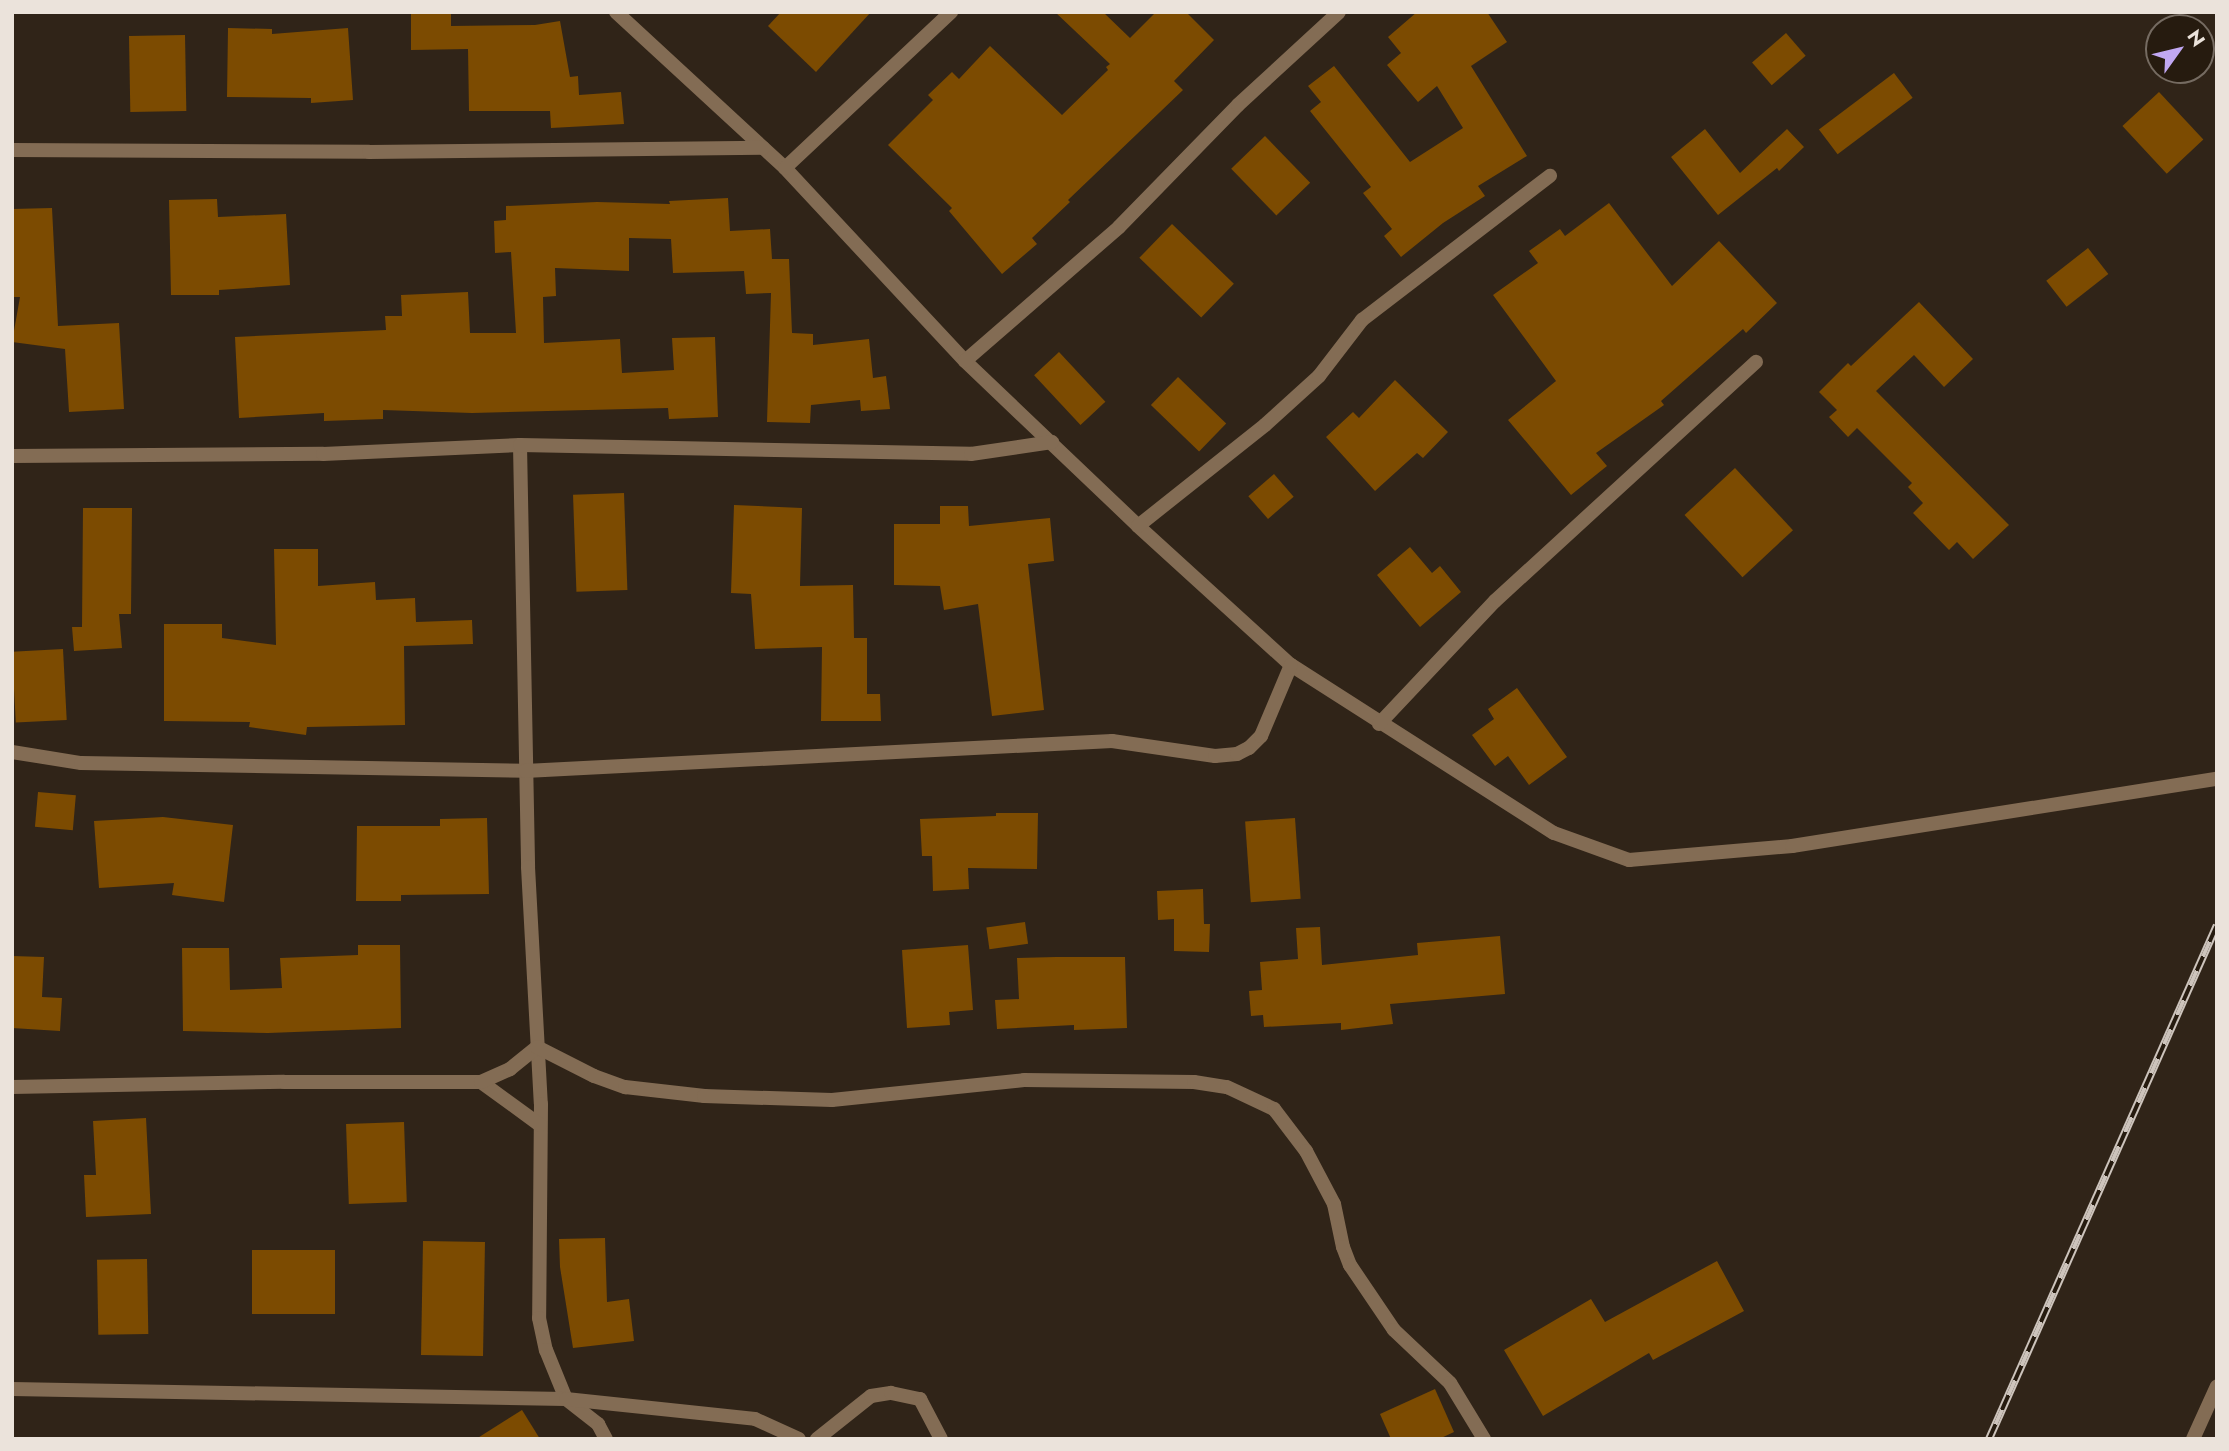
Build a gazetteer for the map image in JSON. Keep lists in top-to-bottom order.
{
  "north": "top right"
}
